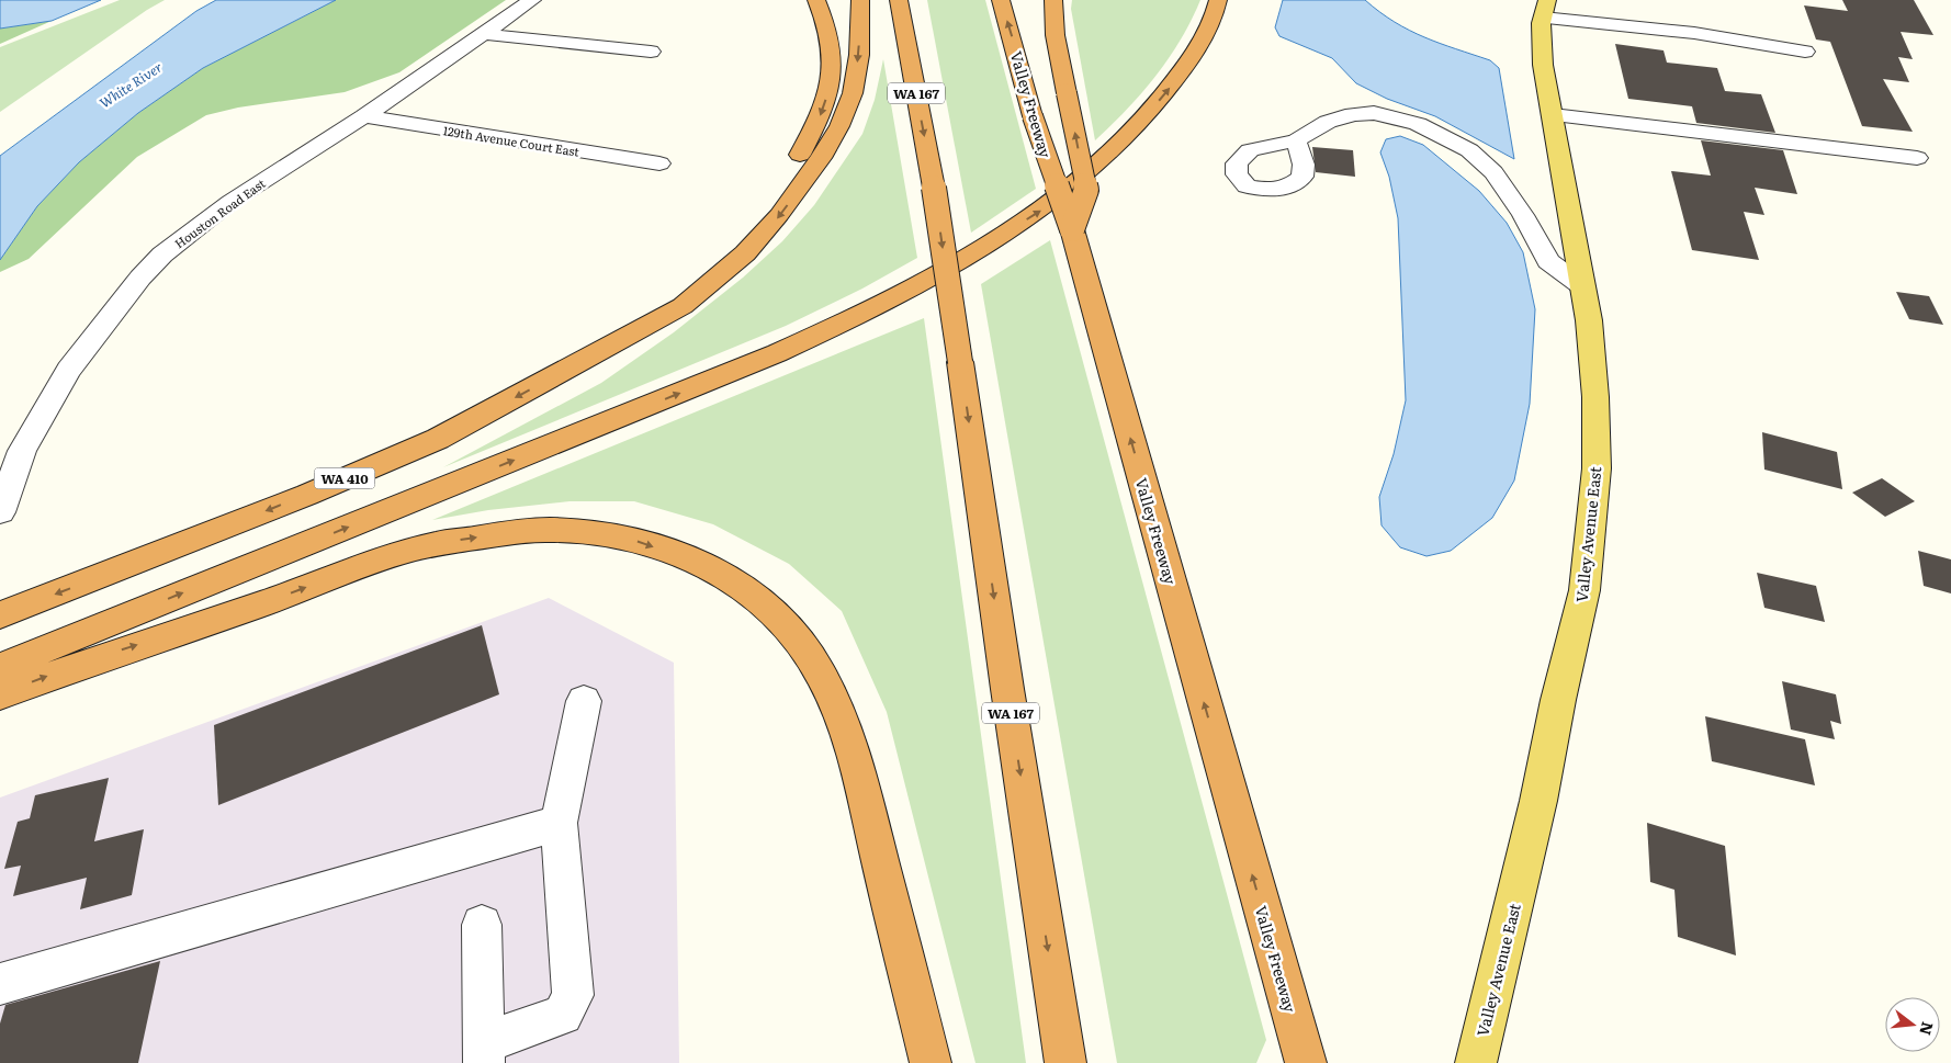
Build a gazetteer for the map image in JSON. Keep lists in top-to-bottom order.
{
  "streets": {
    "highway": ["WA 167", "Valley Freeway", "WA 410"],
    "main road": ["Valley Avenue East"],
    "street": ["129th Avenue Court East", "Houston Road East"]
  },
  "crossings": [
    ["129th Avenue Court East", "Houston Road East"]
  ],
  "water": ["White River"],
  "north": "right"
}
